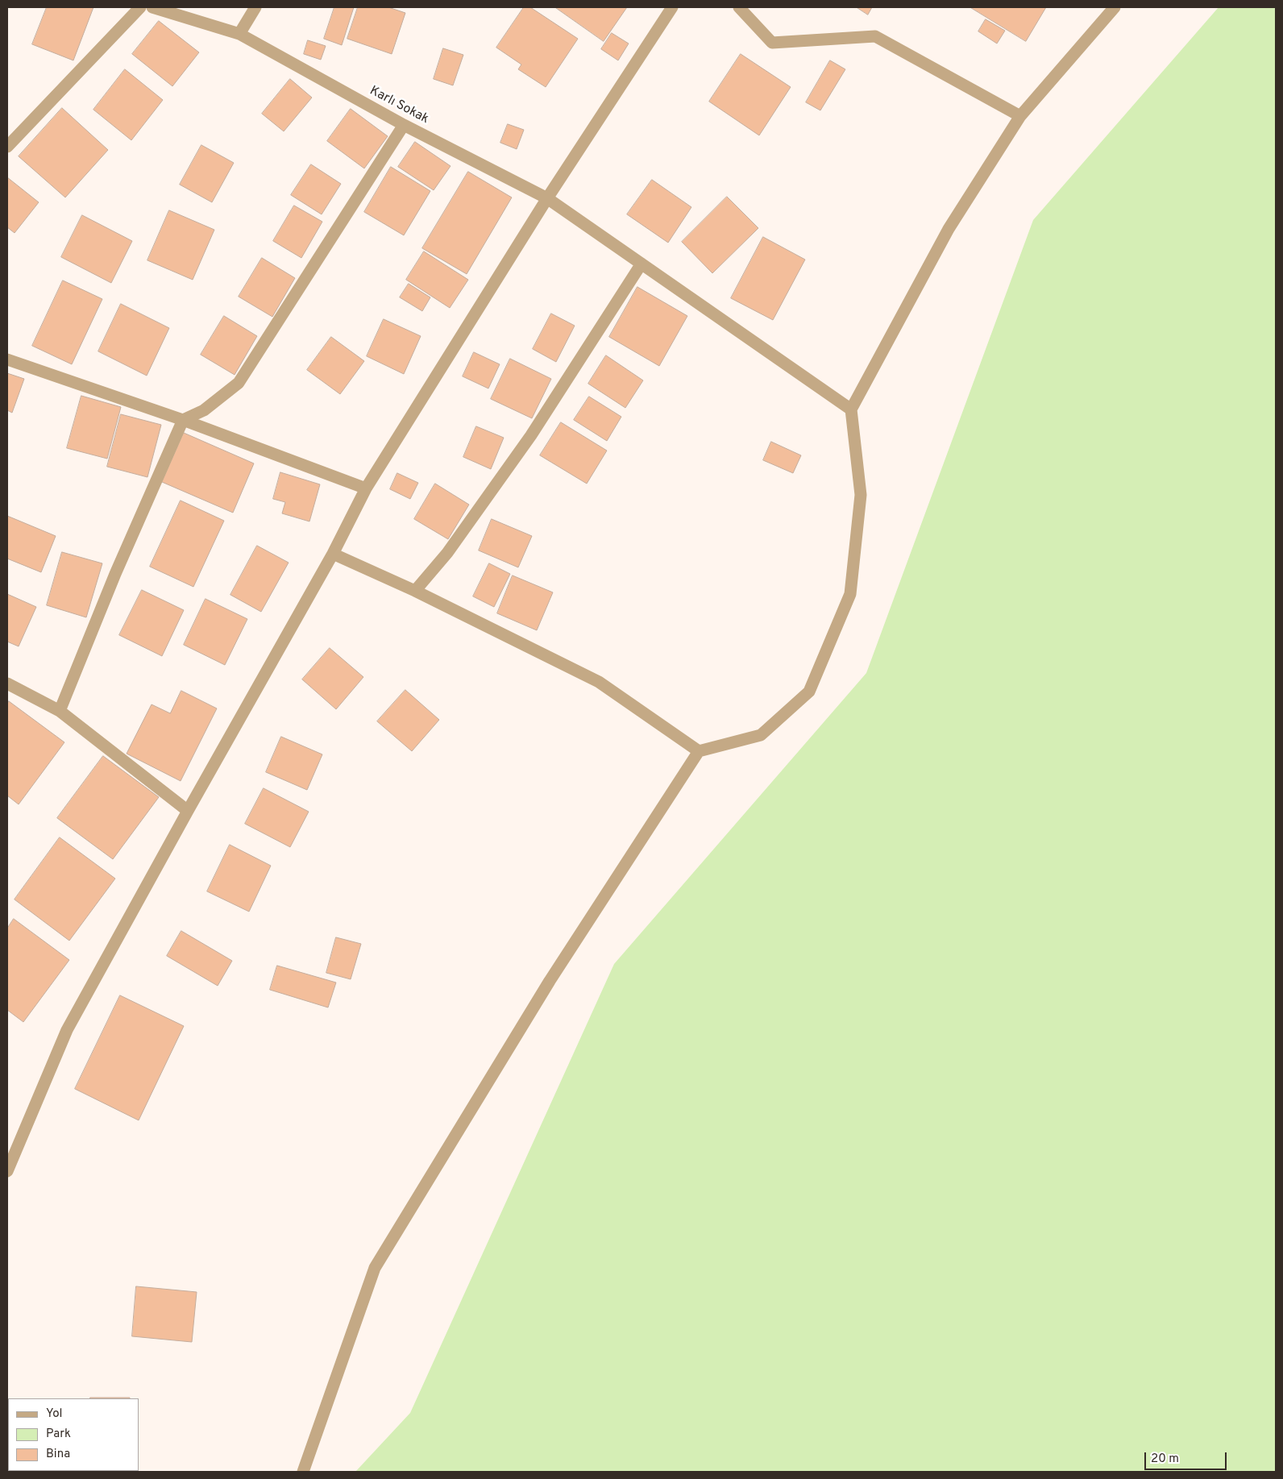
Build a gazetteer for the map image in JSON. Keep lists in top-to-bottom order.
{
  "streets": {
    "street": ["Karlı Sokak"]
  },
  "legend": ["Yol", "Park", "Bina"],
  "scale_bar": "20 m"
}
